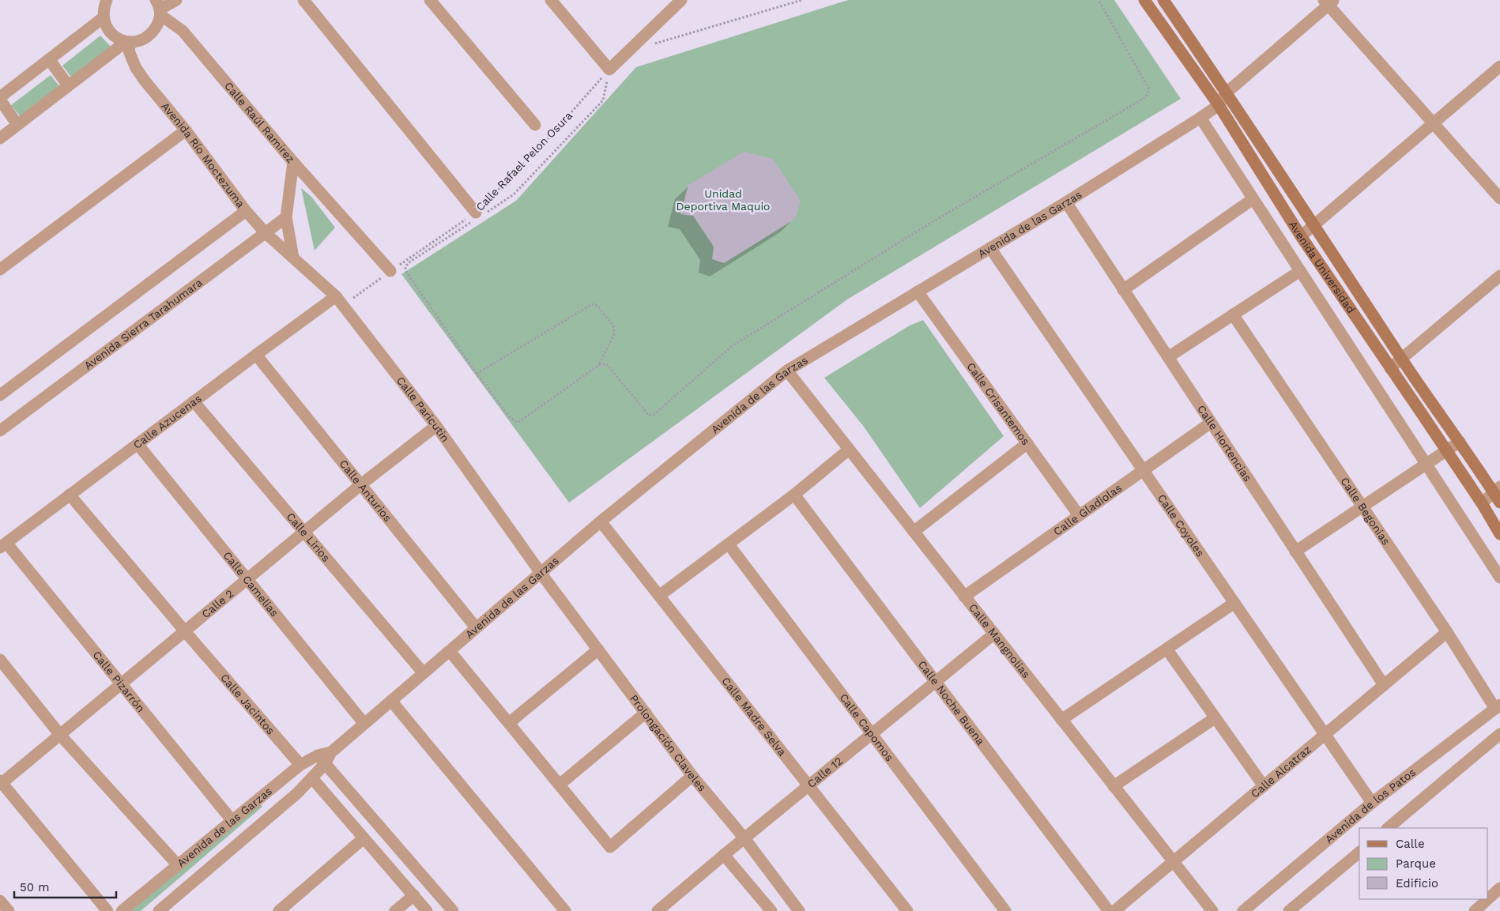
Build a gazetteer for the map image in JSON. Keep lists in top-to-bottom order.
{
  "streets": {
    "main road": ["Avenida Universidad"],
    "street": [
      "Calle Raúl Ramírez",
      "Avenida Río Moctezuma",
      "Avenida de las Garzas",
      "Avenida Sierra Tarahumara",
      "Calle Crisantemos",
      "Calle Paricutin",
      "Calle Azucenas",
      "Calle Hortencias",
      "Calle Anturios",
      "Calle Gladiolas",
      "Calle Begonias",
      "Calle Coyoles",
      "Calle Lirios",
      "Calle Camelias",
      "Calle 2",
      "Calle Mangnolias",
      "Calle Pizarrón",
      "Calle Noche Buena",
      "Calle Jacintos",
      "Calle Madre Selva",
      "Calle Capomos",
      "Prolongación Claveles",
      "Calle Alcatraz",
      "Calle 12",
      "Avenida de los Patos"
    ],
    "path": ["Calle Rafael Pelon Osura"]
  },
  "crossings": [
    ["Calle Raúl Ramírez", "Avenida Río Moctezuma"],
    ["Calle Raúl Ramírez", "Avenida Sierra Tarahumara"],
    ["Calle Raúl Ramírez", "Calle Paricutin"],
    ["Avenida Río Moctezuma", "Avenida Sierra Tarahumara"],
    ["Avenida Río Moctezuma", "Calle Paricutin"],
    ["Calle Rafael Pelon Osura", "Calle Paricutin"],
    ["Calle Rafael Pelon Osura", "Calle Azucenas"],
    ["Avenida de las Garzas", "Avenida Universidad"],
    ["Avenida de las Garzas", "Calle Crisantemos"],
    ["Avenida de las Garzas", "Calle Paricutin"],
    ["Avenida de las Garzas", "Calle Hortencias"],
    ["Avenida de las Garzas", "Calle Anturios"],
    ["Avenida de las Garzas", "Calle Coyoles"],
    ["Avenida de las Garzas", "Calle Lirios"],
    ["Avenida de las Garzas", "Calle Camelias"],
    ["Avenida de las Garzas", "Calle Mangnolias"],
    ["Avenida de las Garzas", "Calle Pizarrón"],
    ["Avenida de las Garzas", "Calle Jacintos"],
    ["Avenida de las Garzas", "Calle Madre Selva"],
    ["Avenida de las Garzas", "Prolongación Claveles"],
    ["Calle Crisantemos", "Calle Gladiolas"],
    ["Calle Paricutin", "Calle Azucenas"],
    ["Calle Paricutin", "Calle 2"],
    ["Calle Paricutin", "Prolongación Claveles"],
    ["Calle Azucenas", "Calle Anturios"],
    ["Calle Azucenas", "Calle Lirios"],
    ["Calle Azucenas", "Calle Camelias"],
    ["Calle Azucenas", "Calle Pizarrón"],
    ["Calle Azucenas", "Calle Jacintos"],
    ["Calle Hortencias", "Calle Gladiolas"],
    ["Calle Hortencias", "Calle Alcatraz"],
    ["Calle Anturios", "Calle 2"],
    ["Calle Gladiolas", "Calle Coyoles"],
    ["Calle Gladiolas", "Calle Mangnolias"],
    ["Calle Begonias", "Calle Alcatraz"],
    ["Calle Begonias", "Avenida de los Patos"],
    ["Calle Coyoles", "Calle Alcatraz"],
    ["Calle Coyoles", "Avenida de los Patos"],
    ["Calle Lirios", "Calle 2"],
    ["Calle Camelias", "Calle 2"],
    ["Calle 2", "Calle Pizarrón"],
    ["Calle 2", "Calle Jacintos"],
    ["Calle Mangnolias", "Calle Alcatraz"],
    ["Calle Mangnolias", "Calle 12"],
    ["Calle Noche Buena", "Calle 12"],
    ["Calle Madre Selva", "Calle 12"],
    ["Calle Capomos", "Calle 12"],
    ["Prolongación Claveles", "Calle 12"]
  ],
  "parks": ["Unidad Deportiva Maquio"],
  "legend": ["Calle", "Parque", "Edificio"],
  "scale_bar": "50 m"
}
